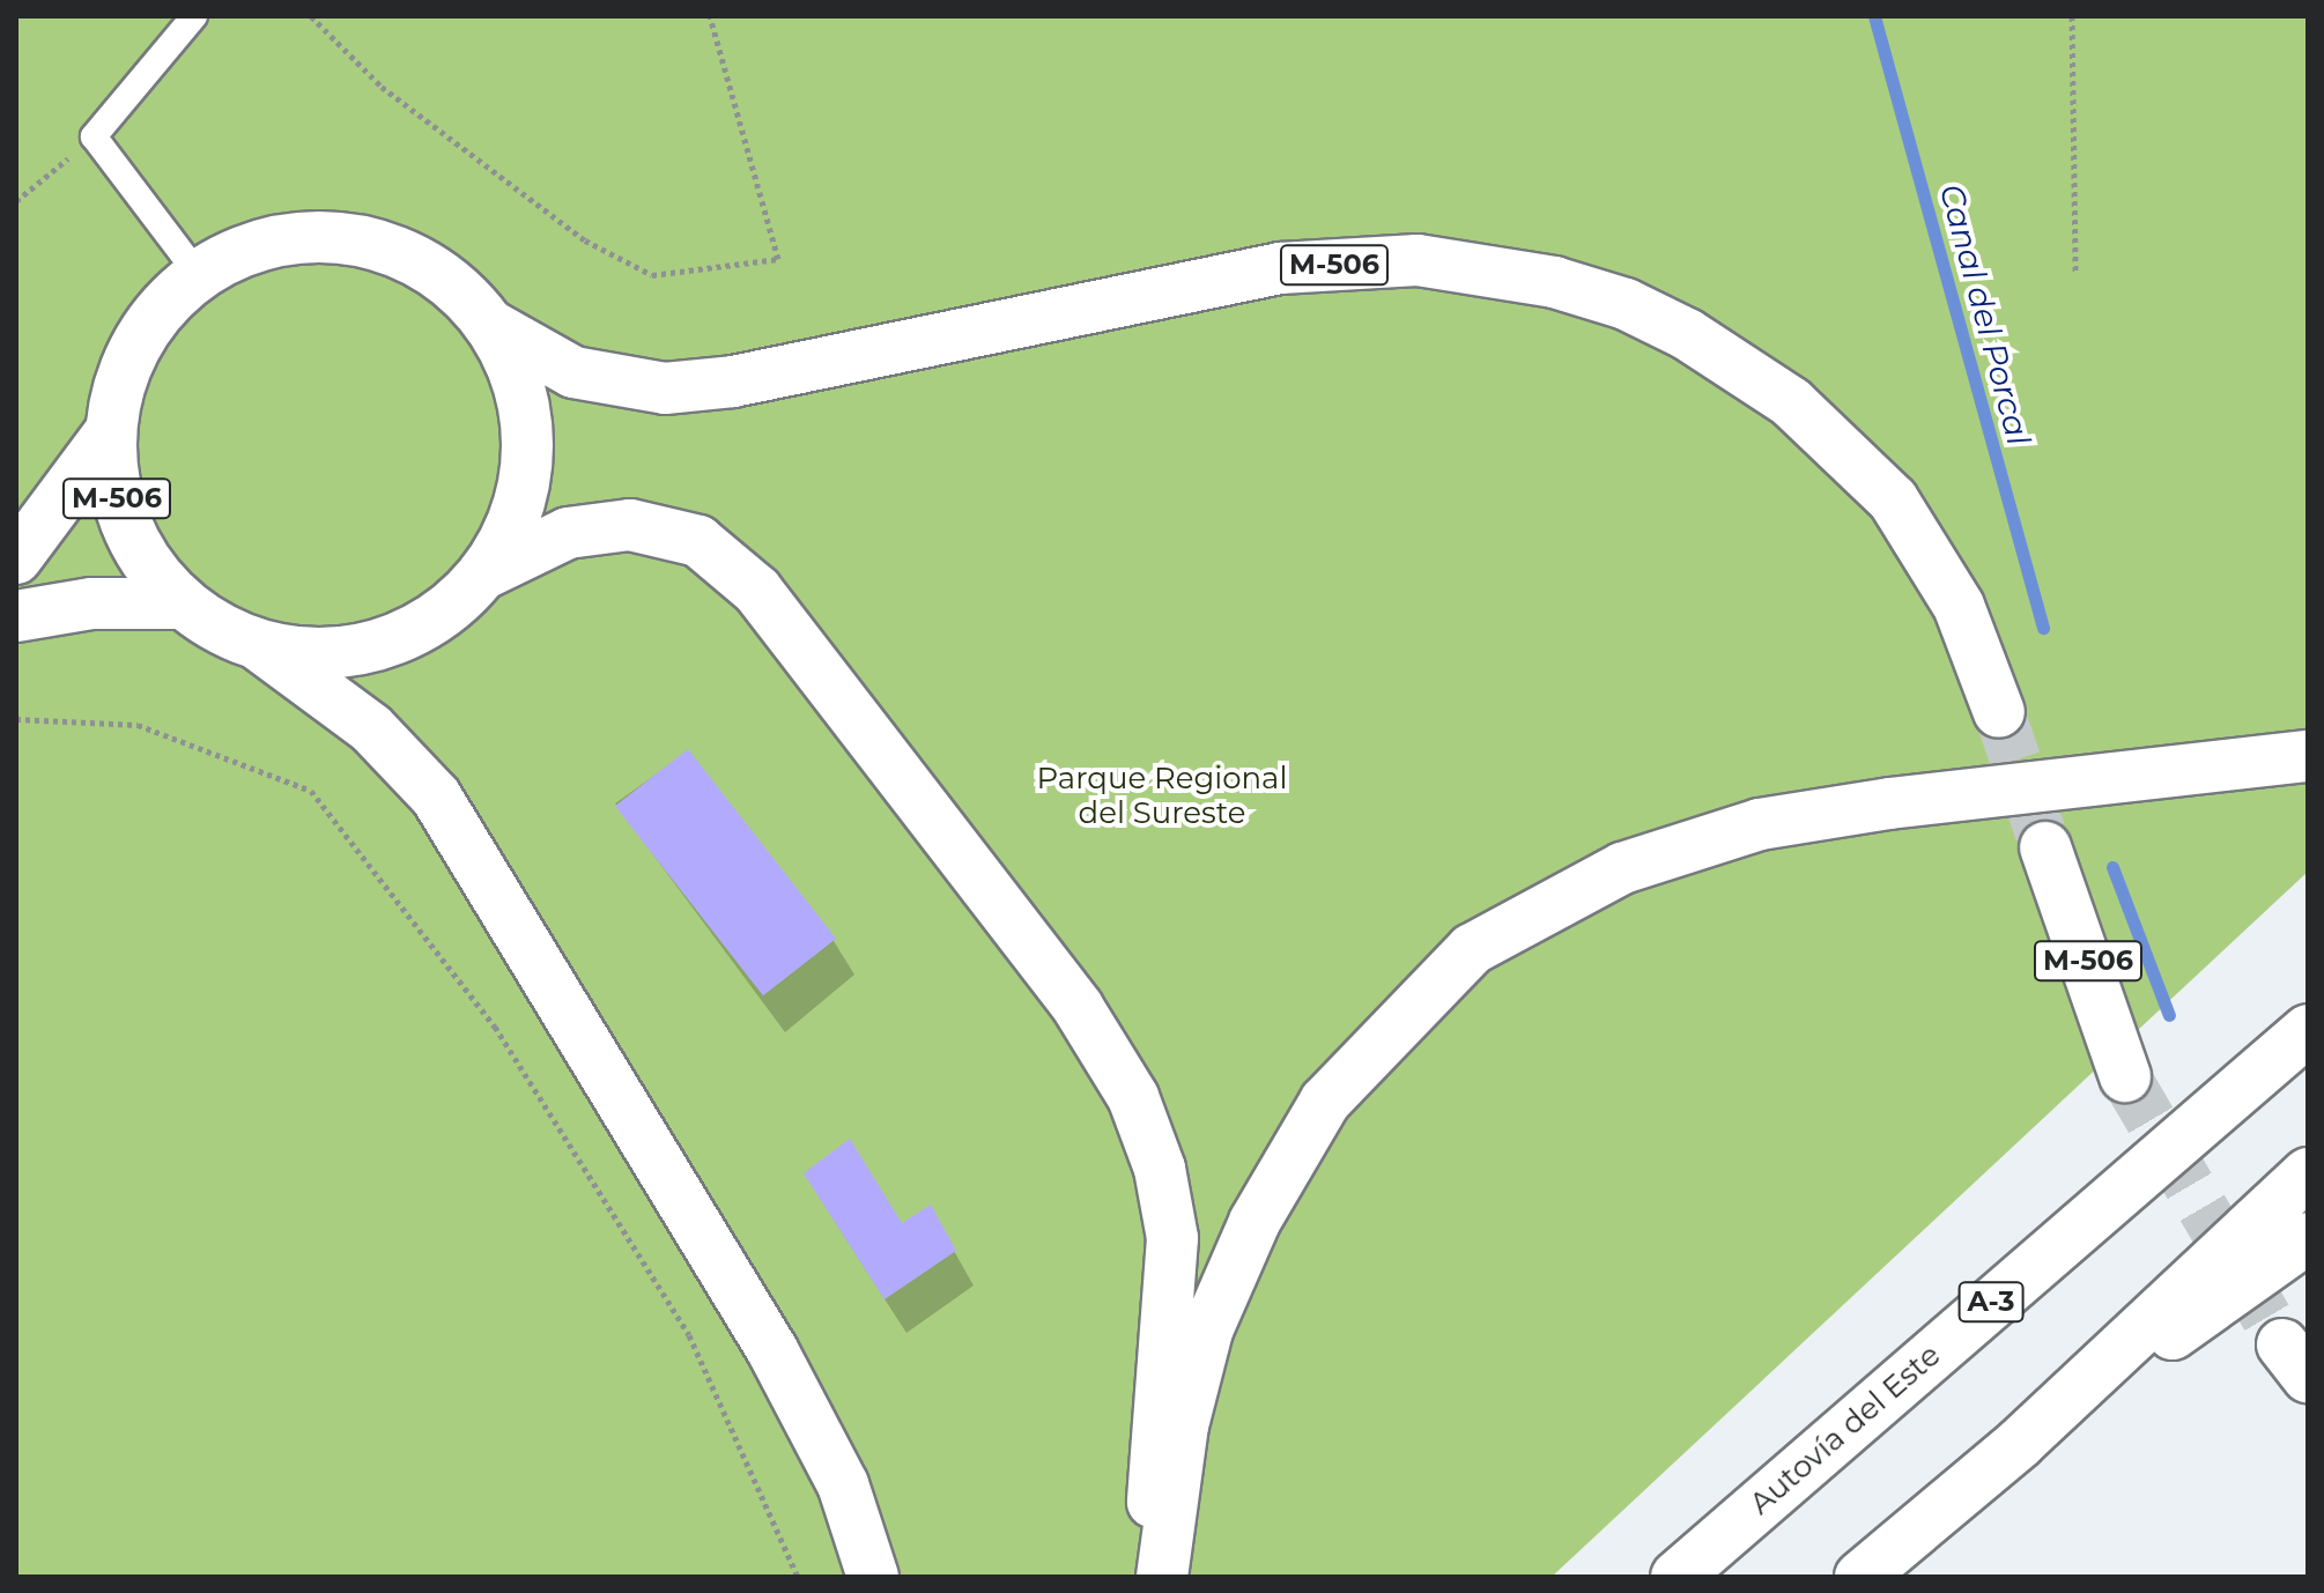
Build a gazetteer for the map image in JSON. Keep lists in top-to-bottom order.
{
  "streets": {
    "main road": ["M-506", "A-3", "Autovía del Este"]
  },
  "water": ["Canal del Porcal"],
  "parks": ["Parque Regional del Sureste"]
}
